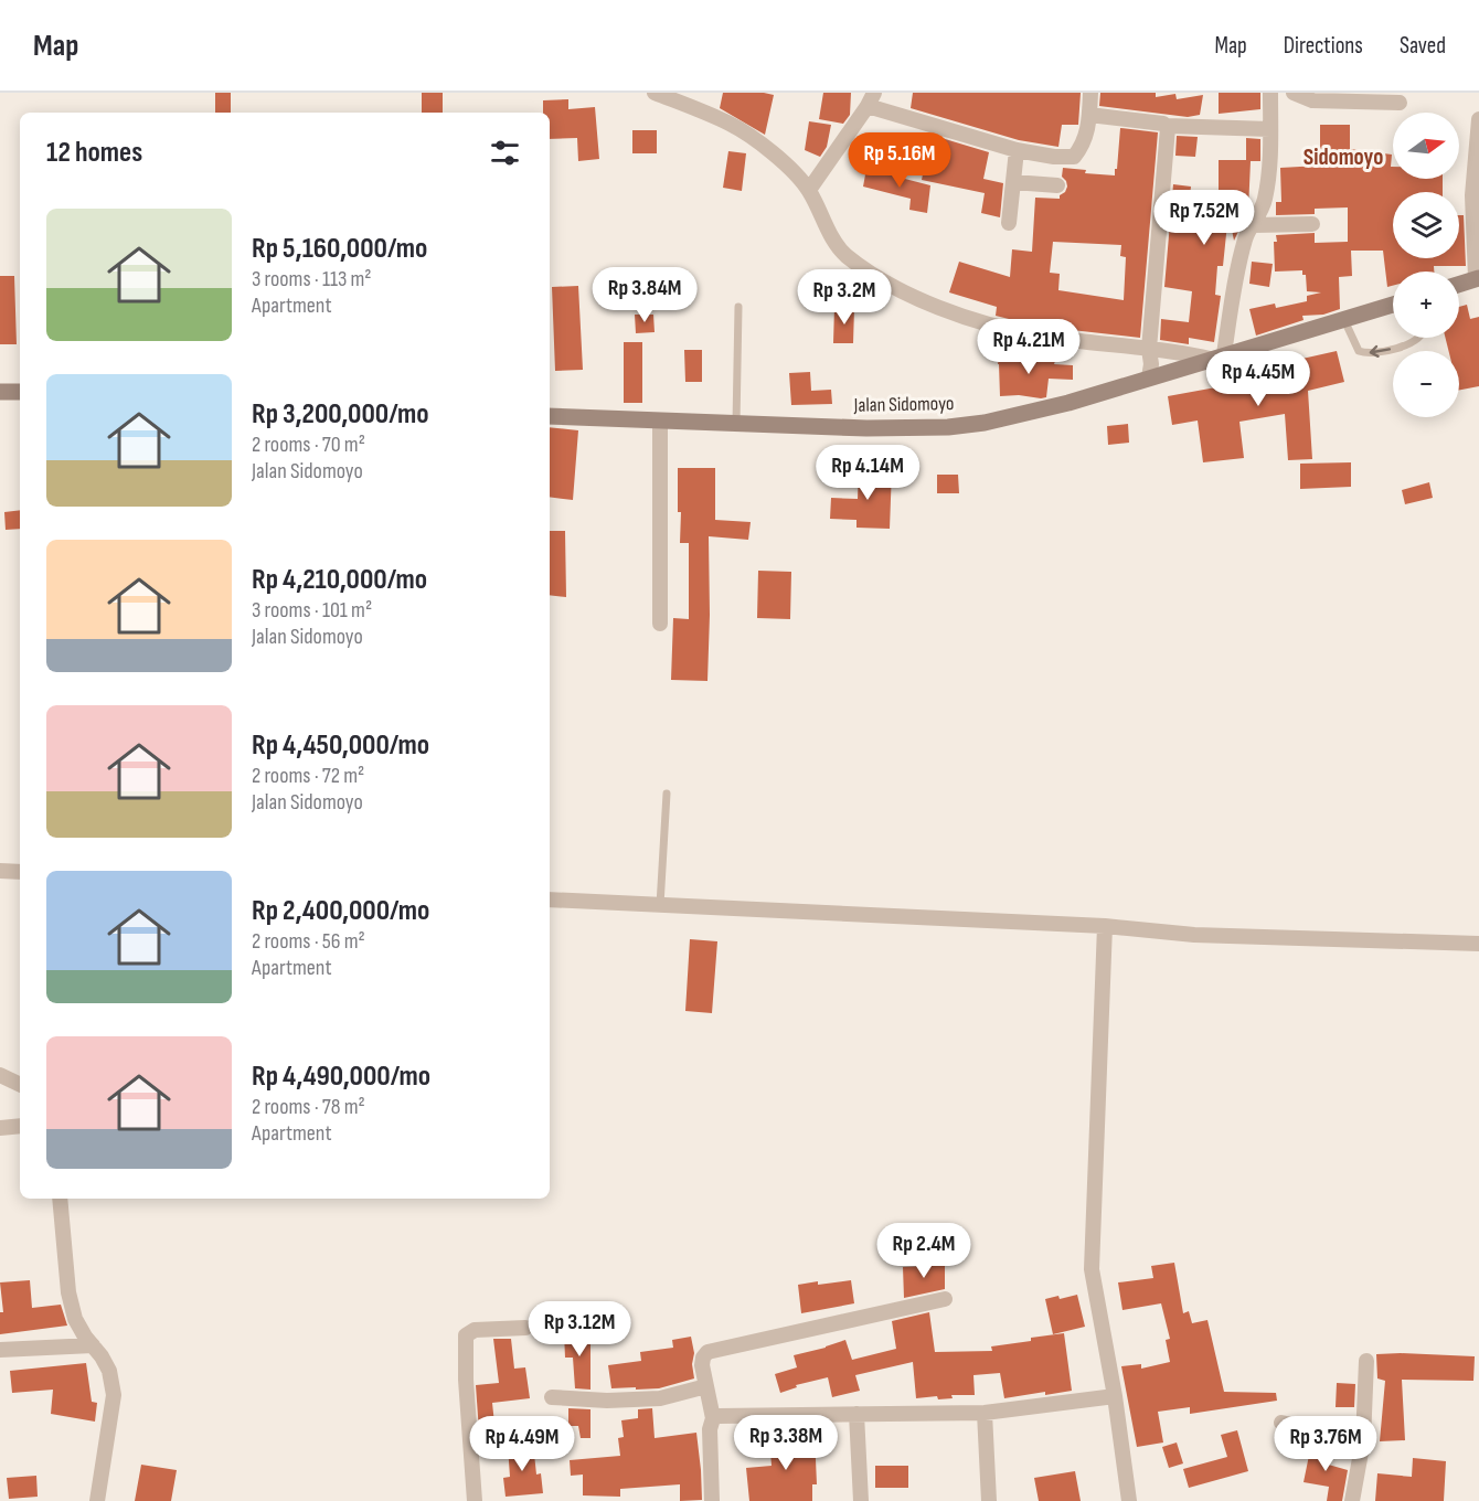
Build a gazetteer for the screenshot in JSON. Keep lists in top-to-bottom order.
{
  "streets": {
    "main road": ["Jalan Sidomoyo"]
  },
  "districts": ["Sidomoyo"],
  "north": "right",
  "page": {
    "header": "Map",
    "nav": ["Map", "Directions", "Saved"],
    "map_buttons": ["+", "−"],
    "heading": "12 homes",
    "price": [
      "Rp 5.16M",
      "Rp 7.52M",
      "Rp 3.84M",
      "Rp 3.2M",
      "Rp 4.21M",
      "Rp 4.45M",
      "Rp 4.14M",
      "Rp 2.4M",
      "Rp 3.12M",
      "Rp 3.38M",
      "Rp 4.49M",
      "Rp 3.76M"
    ],
    "list": [
      {
        "name": "Rp 5,160,000/mo",
        "note": "3 rooms · 113 m² · Apartment"
      },
      {
        "name": "Rp 3,200,000/mo",
        "note": "2 rooms · 70 m² · Jalan Sidomoyo"
      },
      {
        "name": "Rp 4,210,000/mo",
        "note": "3 rooms · 101 m² · Jalan Sidomoyo"
      },
      {
        "name": "Rp 4,450,000/mo",
        "note": "2 rooms · 72 m² · Jalan Sidomoyo"
      },
      {
        "name": "Rp 2,400,000/mo",
        "note": "2 rooms · 56 m² · Apartment"
      },
      {
        "name": "Rp 4,490,000/mo",
        "note": "2 rooms · 78 m² · Apartment"
      }
    ]
  }
}
